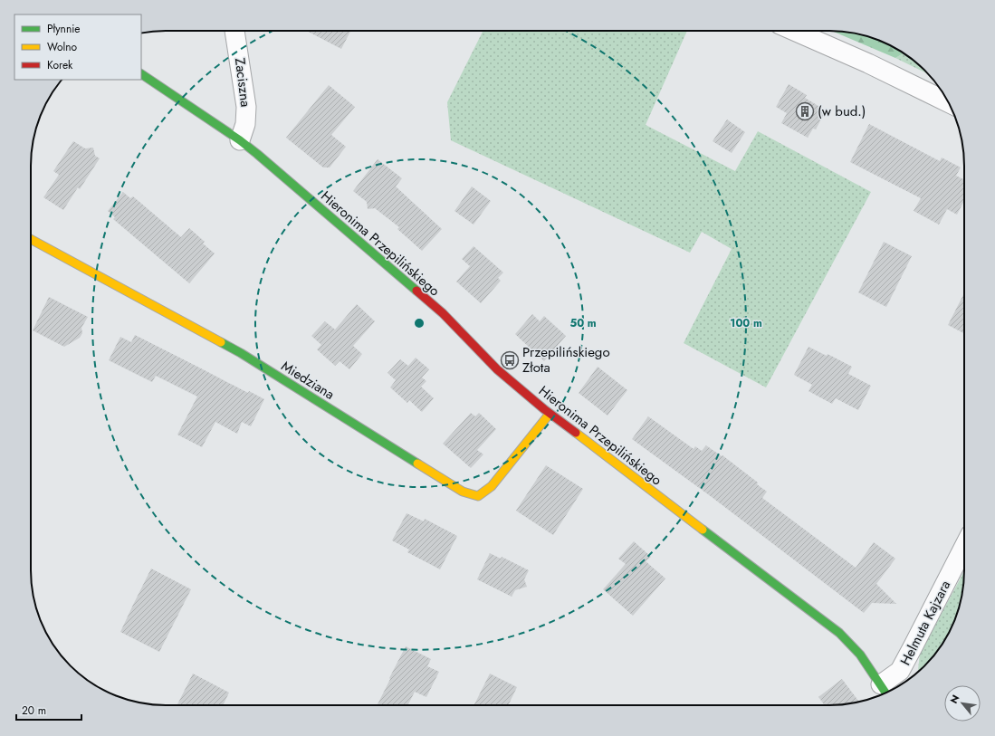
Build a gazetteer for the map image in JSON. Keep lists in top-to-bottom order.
{
  "streets": {
    "street": [
      "Zaciszna",
      "Hieronima Przepilińskiego",
      "Miedziana",
      "Helmuta Kajzara"
    ]
  },
  "crossings": [
    ["Zaciszna", "Hieronima Przepilińskiego"],
    ["Hieronima Przepilińskiego", "Miedziana"],
    ["Hieronima Przepilińskiego", "Helmuta Kajzara"]
  ],
  "places": {
    "building": ["(w bud.)"],
    "bus stop": ["Przepilińskiego Złota"]
  },
  "legend": ["Płynnie", "Wolno", "Korek"],
  "scale_bar": "20 m",
  "north": "top left",
  "rings": ["50 m", "100 m"]
}
